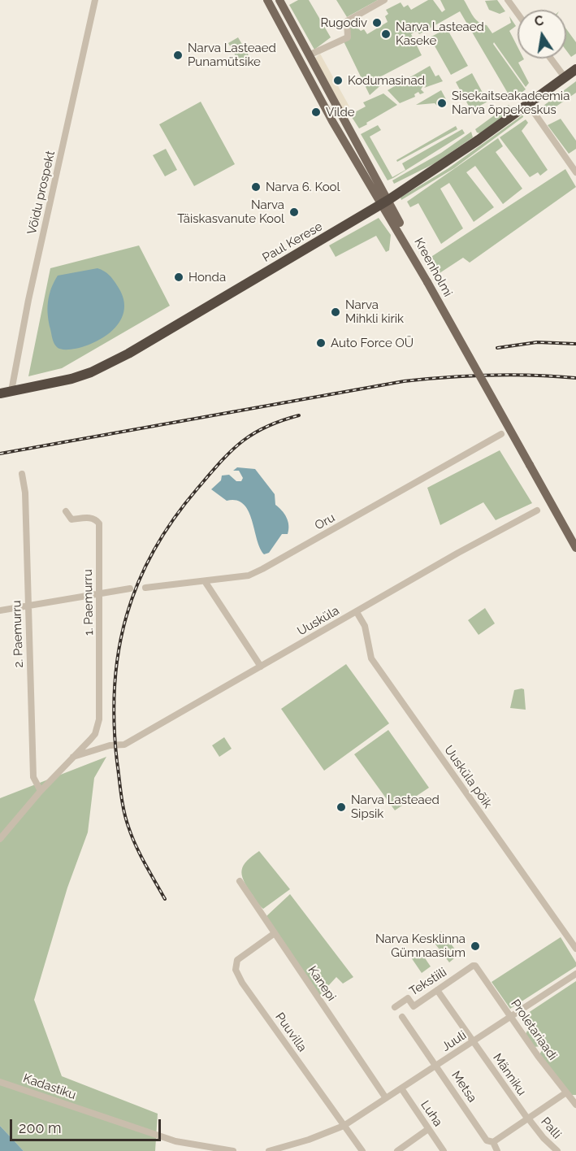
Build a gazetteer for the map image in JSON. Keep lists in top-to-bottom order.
{
  "streets": {
    "highway": ["Paul Kerese"],
    "main road": ["Kreenholmi"],
    "street": [
      "Võidu prospekt",
      "Oru",
      "1. Paemurru",
      "Uusküla",
      "2. Paemurru",
      "Uusküla põik",
      "Tekstiili",
      "Kanepi",
      "Proletariaadi",
      "Puuvilla",
      "Juuli",
      "Männiku",
      "Kadastiku",
      "Metsa",
      "Luha",
      "Palli"
    ]
  },
  "crossings": [
    ["Võidu prospekt", "Paul Kerese"],
    ["Paul Kerese", "Kreenholmi"],
    ["1. Paemurru", "Uusküla"],
    ["Uusküla", "Uusküla põik"],
    ["Tekstiili", "Proletariaadi"],
    ["Tekstiili", "Männiku"],
    ["Kanepi", "Puuvilla"],
    ["Kanepi", "Juuli"],
    ["Proletariaadi", "Juuli"],
    ["Puuvilla", "Juuli"],
    ["Juuli", "Männiku"],
    ["Juuli", "Metsa"],
    ["Juuli", "Luha"],
    ["Männiku", "Palli"]
  ],
  "places": [
    "Rugodiv",
    "Narva Lasteaed Kaseke",
    "Narva Lasteaed Punamütsike",
    "Kodumasinad",
    "Sisekaitseakadeemia Narva õppekeskus",
    "Vilde",
    "Narva 6. Kool",
    "Narva Täiskasvanute Kool",
    "Honda",
    "Narva Mihkli kirik",
    "Auto Force OÜ",
    "Narva Lasteaed Sipsik",
    "Narva Kesklinna Gümnaasium"
  ],
  "scale_bar": "200 m",
  "north": "top"
}
